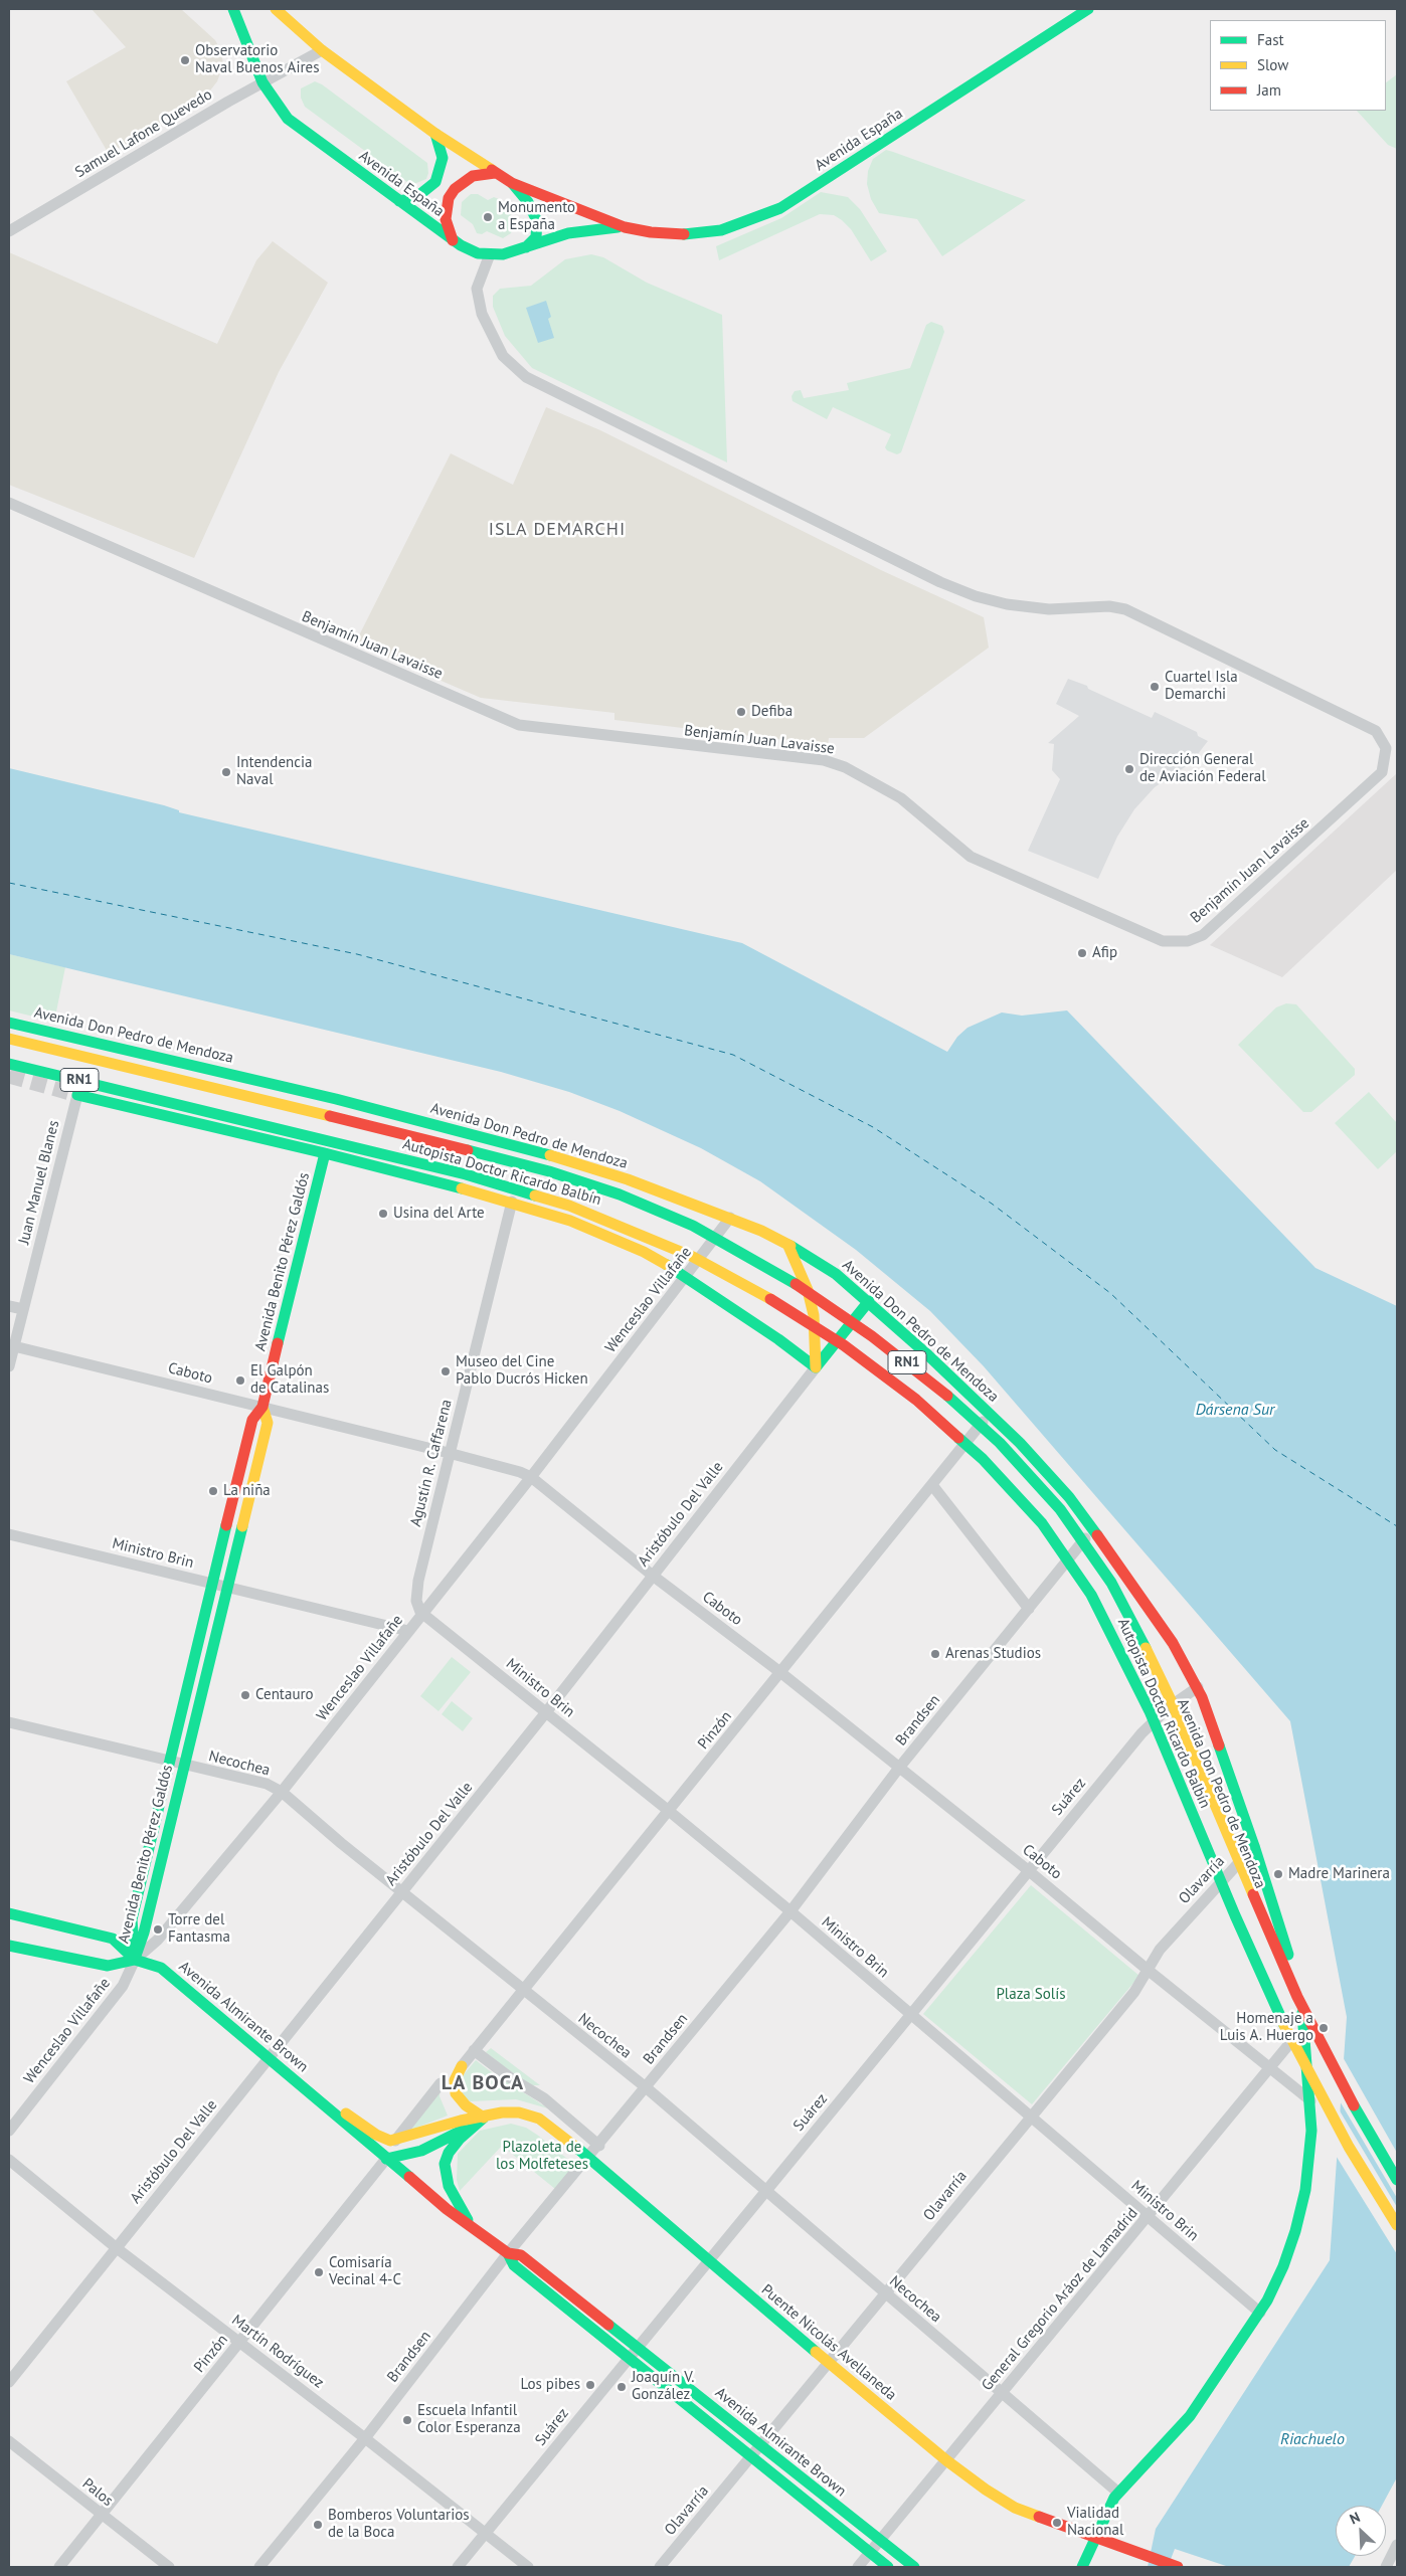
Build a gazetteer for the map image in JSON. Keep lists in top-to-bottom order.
{
  "streets": {
    "main road": [
      "Avenida España",
      "Avenida Don Pedro de Mendoza",
      "RN1",
      "Autopista Doctor Ricardo Balbín",
      "Avenida Benito Pérez Galdós",
      "Aristóbulo Del Valle",
      "Avenida Almirante Brown",
      "Puente Nicolás Avellaneda"
    ],
    "street": [
      "Samuel Lafone Quevedo",
      "Benjamín Juan Lavaisse",
      "Juan Manuel Blanes",
      "Wenceslao Villafañe",
      "Caboto",
      "Agustín R. Caffarena",
      "Ministro Brin",
      "Brandsen",
      "Pinzón",
      "Necochea",
      "Suárez",
      "Olavarría",
      "General Gregorio Aráoz de Lamadrid",
      "Martín Rodríguez",
      "Palos"
    ]
  },
  "crossings": [
    ["Samuel Lafone Quevedo", "Avenida España"],
    ["Avenida España", "Benjamín Juan Lavaisse"],
    ["Avenida Don Pedro de Mendoza", "Wenceslao Villafañe"],
    ["Avenida Don Pedro de Mendoza", "Caboto"],
    ["Avenida Don Pedro de Mendoza", "Aristóbulo Del Valle"],
    ["Avenida Don Pedro de Mendoza", "Ministro Brin"],
    ["Avenida Don Pedro de Mendoza", "Brandsen"],
    ["Avenida Don Pedro de Mendoza", "Pinzón"],
    ["Avenida Don Pedro de Mendoza", "Necochea"],
    ["Avenida Don Pedro de Mendoza", "Suárez"],
    ["Avenida Don Pedro de Mendoza", "Olavarría"],
    ["Avenida Don Pedro de Mendoza", "General Gregorio Aráoz de Lamadrid"],
    ["Juan Manuel Blanes", "Caboto"],
    ["Avenida Benito Pérez Galdós", "Wenceslao Villafañe"],
    ["Avenida Benito Pérez Galdós", "Caboto"],
    ["Avenida Benito Pérez Galdós", "Ministro Brin"],
    ["Avenida Benito Pérez Galdós", "Necochea"],
    ["Avenida Benito Pérez Galdós", "Avenida Almirante Brown"],
    ["Wenceslao Villafañe", "Caboto"],
    ["Wenceslao Villafañe", "Agustín R. Caffarena"],
    ["Wenceslao Villafañe", "Ministro Brin"],
    ["Wenceslao Villafañe", "Necochea"],
    ["Wenceslao Villafañe", "Avenida Almirante Brown"],
    ["Caboto", "Agustín R. Caffarena"],
    ["Caboto", "Aristóbulo Del Valle"],
    ["Caboto", "Brandsen"],
    ["Caboto", "Pinzón"],
    ["Caboto", "Suárez"],
    ["Caboto", "Olavarría"],
    ["Caboto", "General Gregorio Aráoz de Lamadrid"],
    ["Agustín R. Caffarena", "Ministro Brin"],
    ["Aristóbulo Del Valle", "Ministro Brin"],
    ["Aristóbulo Del Valle", "Necochea"],
    ["Aristóbulo Del Valle", "Avenida Almirante Brown"],
    ["Aristóbulo Del Valle", "Martín Rodríguez"],
    ["Ministro Brin", "Brandsen"],
    ["Ministro Brin", "Pinzón"],
    ["Ministro Brin", "Suárez"],
    ["Ministro Brin", "Olavarría"],
    ["Ministro Brin", "General Gregorio Aráoz de Lamadrid"],
    ["Brandsen", "Necochea"],
    ["Brandsen", "Avenida Almirante Brown"],
    ["Brandsen", "Martín Rodríguez"],
    ["Pinzón", "Necochea"],
    ["Pinzón", "Avenida Almirante Brown"],
    ["Pinzón", "Puente Nicolás Avellaneda"],
    ["Pinzón", "Martín Rodríguez"],
    ["Pinzón", "Palos"],
    ["Necochea", "Suárez"],
    ["Necochea", "Olavarría"],
    ["Necochea", "General Gregorio Aráoz de Lamadrid"],
    ["Suárez", "Avenida Almirante Brown"],
    ["Suárez", "Martín Rodríguez"],
    ["Olavarría", "Avenida Almirante Brown"],
    ["Avenida Almirante Brown", "General Gregorio Aráoz de Lamadrid"],
    ["Avenida Almirante Brown", "Puente Nicolás Avellaneda"]
  ],
  "districts": ["ISLA DEMARCHI", "LA BOCA"],
  "water": ["Dársena Sur", "Riachuelo"],
  "parks": ["Plaza Solís", "Plazoleta de los Molfeteses"],
  "places": [
    "Observatorio Naval Buenos Aires",
    "Monumento a España",
    "Cuartel Isla Demarchi",
    "Defiba",
    "Dirección General de Aviación Federal",
    "Intendencia Naval",
    "Afip",
    "Usina del Arte",
    "Museo del Cine Pablo Ducrós Hicken",
    "El Galpón de Catalinas",
    "La niña",
    "Arenas Studios",
    "Centauro",
    "Madre Marinera",
    "Torre del Fantasma",
    "Homenaje a Luis A. Huergo",
    "Comisaría Vecinal 4-C",
    "Los pibes",
    "Joaquín V. González",
    "Escuela Infantil Color Esperanza",
    "Vialidad Nacional",
    "Bomberos Voluntarios de la Boca"
  ],
  "legend": ["Fast", "Slow", "Jam"],
  "north": "top left"
}
